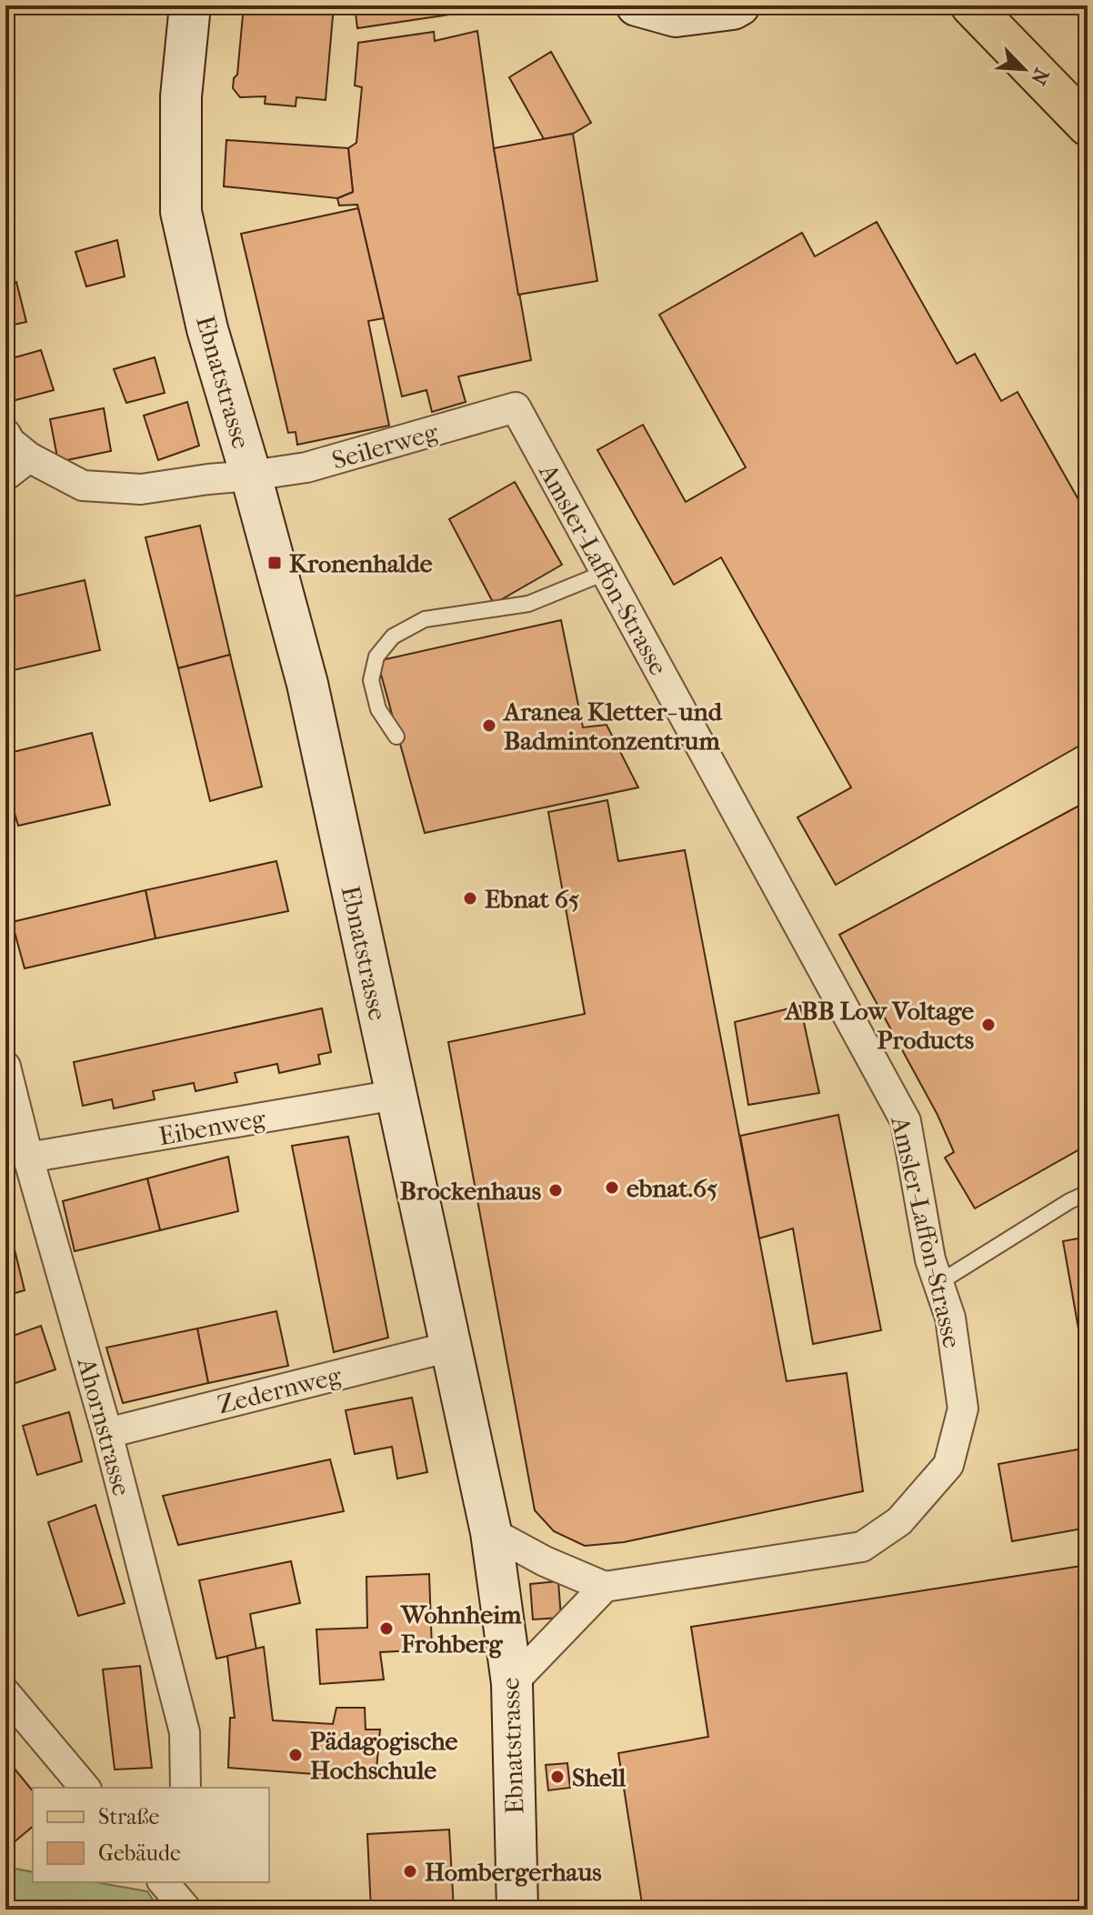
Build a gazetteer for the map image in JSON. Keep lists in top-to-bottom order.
{
  "streets": {
    "street": [
      "Ebnatstrasse",
      "Seilerweg",
      "Amsler-Laffon-Strasse",
      "Eibenweg",
      "Zedernweg",
      "Ahornstrasse"
    ]
  },
  "crossings": [
    ["Ebnatstrasse", "Seilerweg"],
    ["Ebnatstrasse", "Eibenweg"],
    ["Ebnatstrasse", "Zedernweg"],
    ["Seilerweg", "Amsler-Laffon-Strasse"],
    ["Eibenweg", "Ahornstrasse"],
    ["Zedernweg", "Ahornstrasse"]
  ],
  "places": {
    "transit": ["Kronenhalde"],
    "other": [
      "Aranea Kletter- und Badmintonzentrum",
      "Ebnat 65",
      "ABB Low Voltage Products",
      "ebnat.65",
      "Brockenhaus",
      "Wohnheim Frohberg",
      "Pädagogische Hochschule",
      "Shell",
      "Hombergerhaus"
    ]
  },
  "legend": ["Straße", "Gebäude"],
  "north": "bottom right"
}
